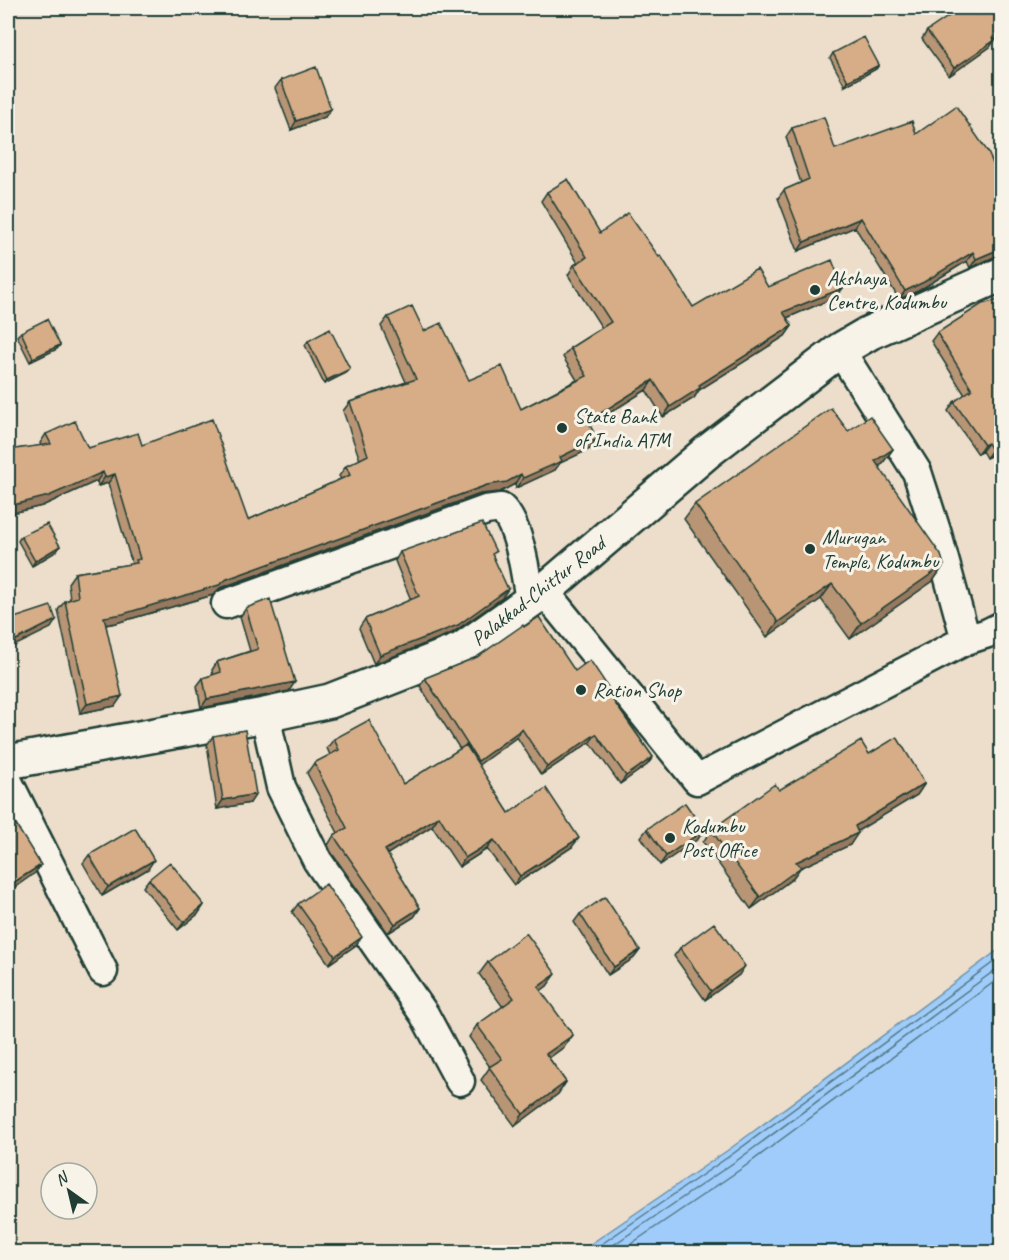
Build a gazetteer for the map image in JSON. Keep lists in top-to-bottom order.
{
  "streets": {
    "main road": ["Palakkad-Chittur Road"]
  },
  "places": [
    "Akshaya Centre, Kodumbu",
    "State Bank of India ATM",
    "Murugan Temple, Kodumbu",
    "Ration Shop",
    "Kodumbu Post Office"
  ],
  "north": "top left"
}
